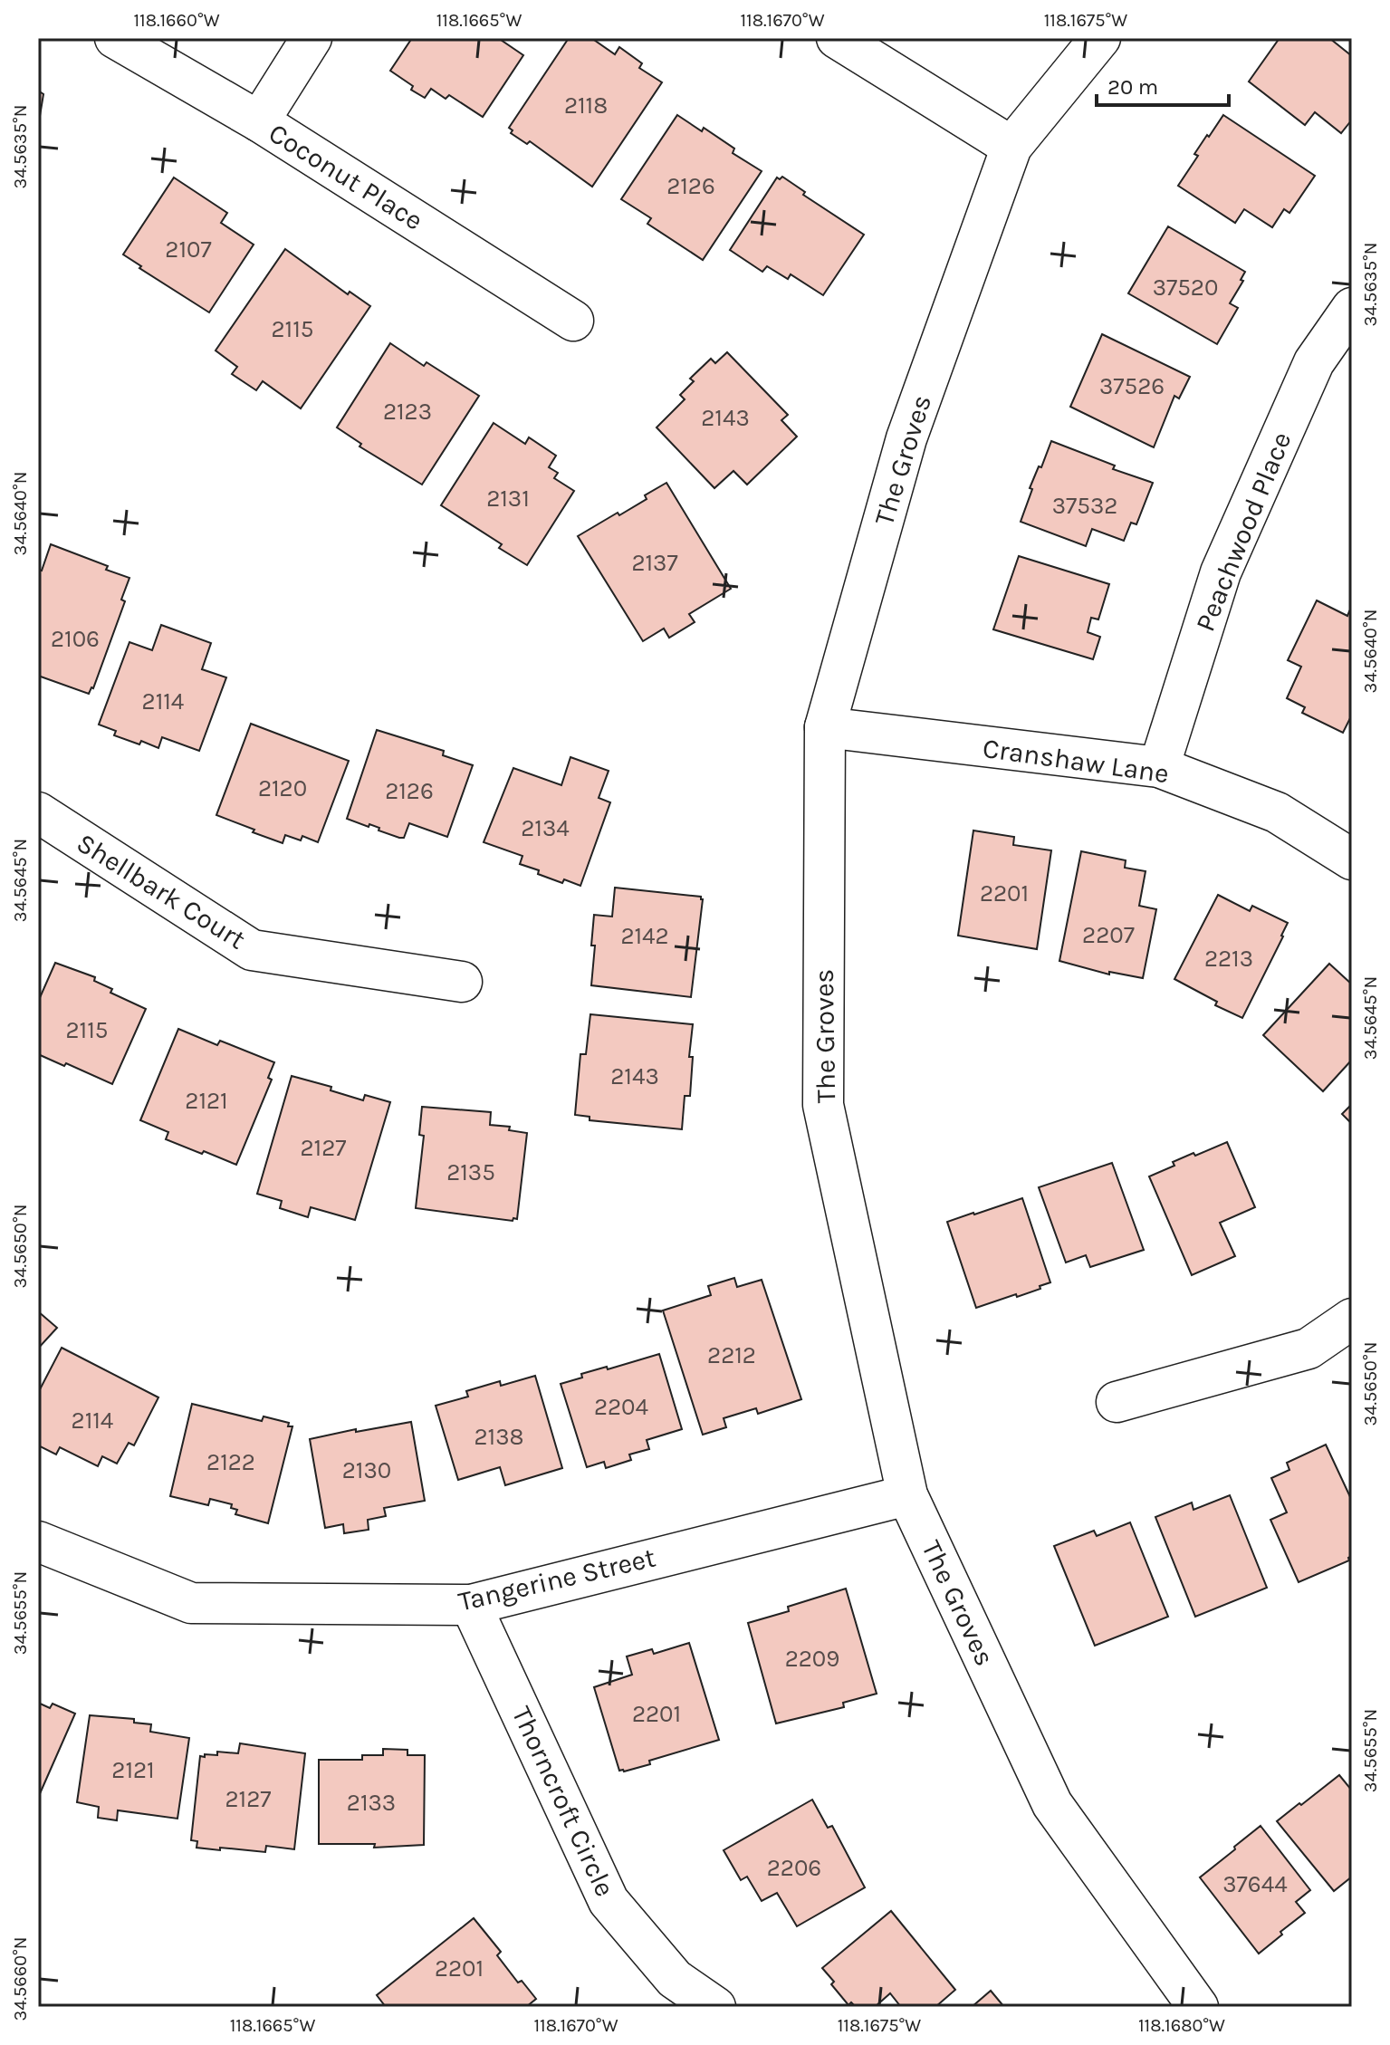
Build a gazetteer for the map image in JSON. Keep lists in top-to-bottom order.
{
  "streets": {
    "street": [
      "Coconut Place",
      "The Groves",
      "Peachwood Place",
      "Cranshaw Lane",
      "Shellbark Court",
      "Tangerine Street",
      "Thorncroft Circle"
    ]
  },
  "crossings": [
    ["The Groves", "Cranshaw Lane"],
    ["The Groves", "Tangerine Street"],
    ["Peachwood Place", "Cranshaw Lane"],
    ["Tangerine Street", "Thorncroft Circle"]
  ],
  "house_numbers": [
    "2118",
    "2126",
    "2107",
    "37520",
    "2115",
    "37526",
    "2123",
    "2143",
    "2131",
    "37532",
    "2137",
    "2106",
    "2114",
    "2120",
    "2126",
    "2134",
    "2201",
    "2207",
    "2142",
    "2213",
    "2115",
    "2143",
    "2121",
    "2127",
    "2135",
    "2212",
    "2204",
    "2114",
    "2138",
    "2122",
    "2130",
    "2209",
    "2201",
    "2121",
    "2127",
    "2133",
    "2206",
    "37644",
    "2201"
  ],
  "scale_bar": "20 m",
  "coordinates": [
    "118.1660°W",
    "118.1665°W",
    "118.1670°W",
    "118.1675°W",
    "34.5635°N",
    "34.5640°N",
    "34.5645°N",
    "34.5650°N",
    "34.5655°N",
    "34.5660°N",
    "118.1680°W"
  ]
}
